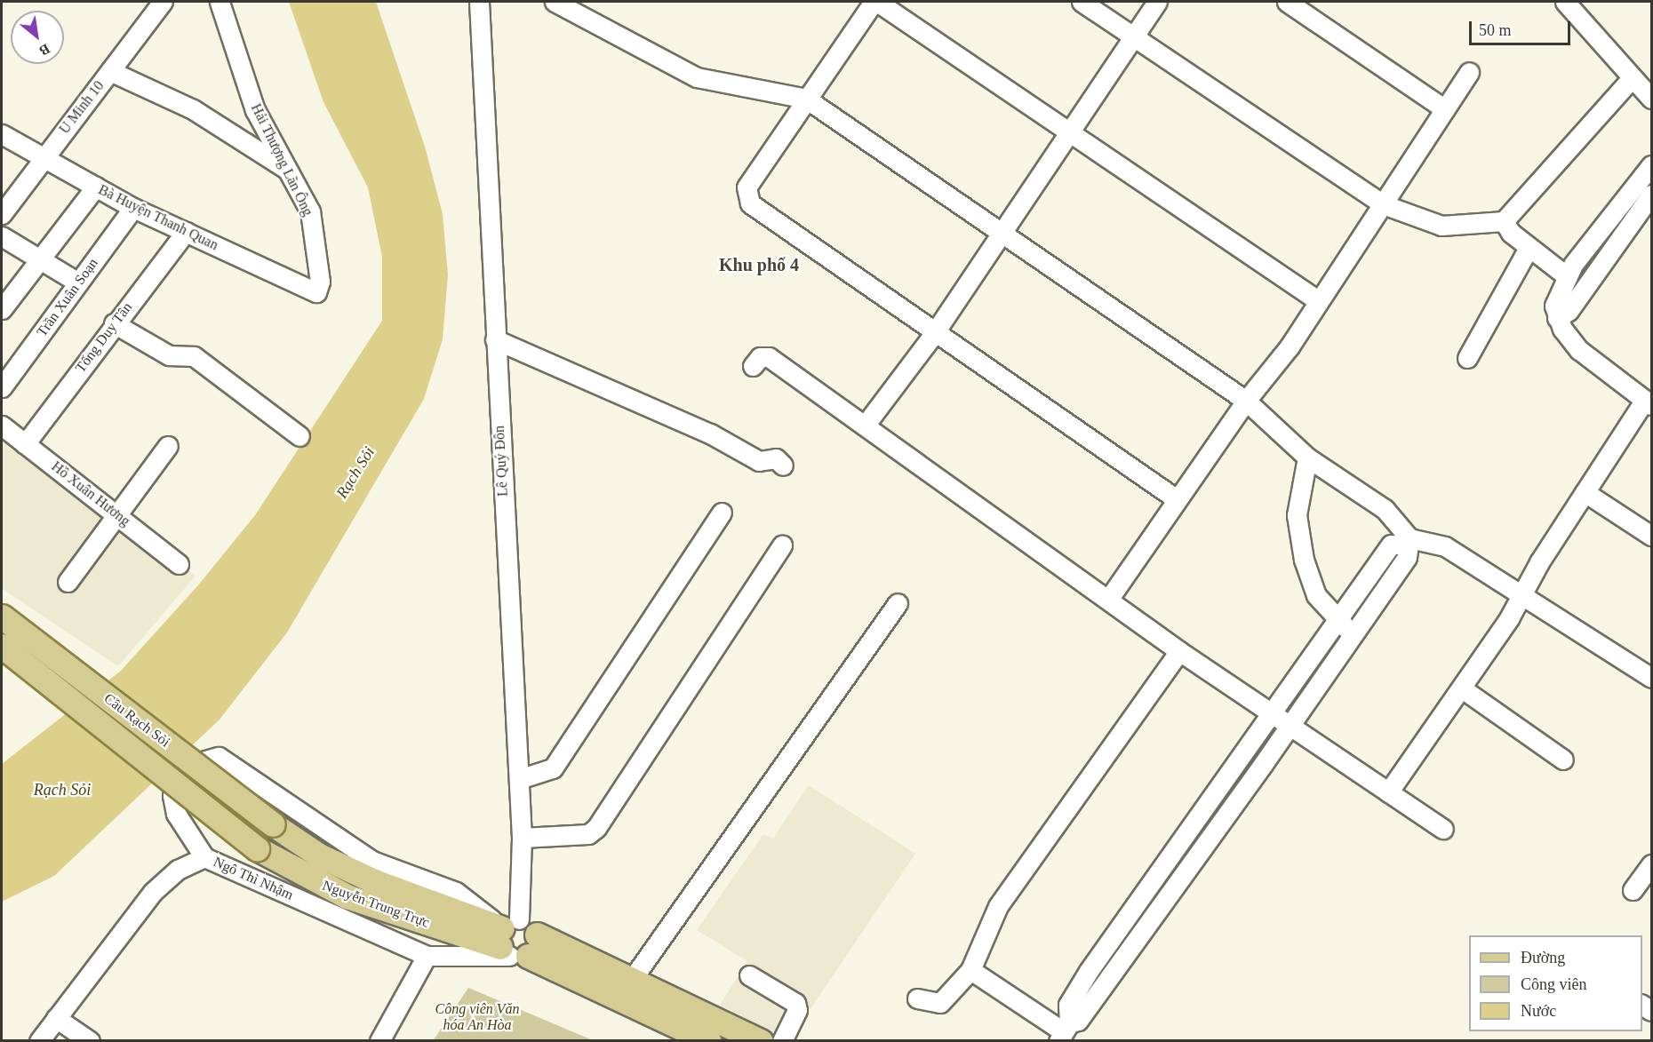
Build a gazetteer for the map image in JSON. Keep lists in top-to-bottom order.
{
  "streets": {
    "main road": ["Cầu Rạch Sỏi", "Nguyễn Trung Trực"],
    "street": [
      "U Minh 10",
      "Hải Thượng Lãn Ông",
      "Bà Huyện Thanh Quan",
      "Trần Xuân Soạn",
      "Tống Duy Tân",
      "Lê Quý Đôn",
      "Hồ Xuân Hương",
      "Ngô Thì Nhậm"
    ]
  },
  "crossings": [
    ["U Minh 10", "Bà Huyện Thanh Quan"],
    ["Hải Thượng Lãn Ông", "Bà Huyện Thanh Quan"],
    ["Bà Huyện Thanh Quan", "Trần Xuân Soạn"],
    ["Bà Huyện Thanh Quan", "Tống Duy Tân"],
    ["Tống Duy Tân", "Hồ Xuân Hương"],
    ["Lê Quý Đôn", "Ngô Thì Nhậm"],
    ["Lê Quý Đôn", "Nguyễn Trung Trực"],
    ["Cầu Rạch Sỏi", "Nguyễn Trung Trực"],
    ["Ngô Thì Nhậm", "Nguyễn Trung Trực"]
  ],
  "districts": ["Khu phố 4"],
  "water": ["Rạch Sỏi"],
  "parks": ["Công viên Văn hóa An Hòa"],
  "legend": ["Đường", "Công viên", "Nước"],
  "scale_bar": "50 m",
  "north": "bottom right"
}
